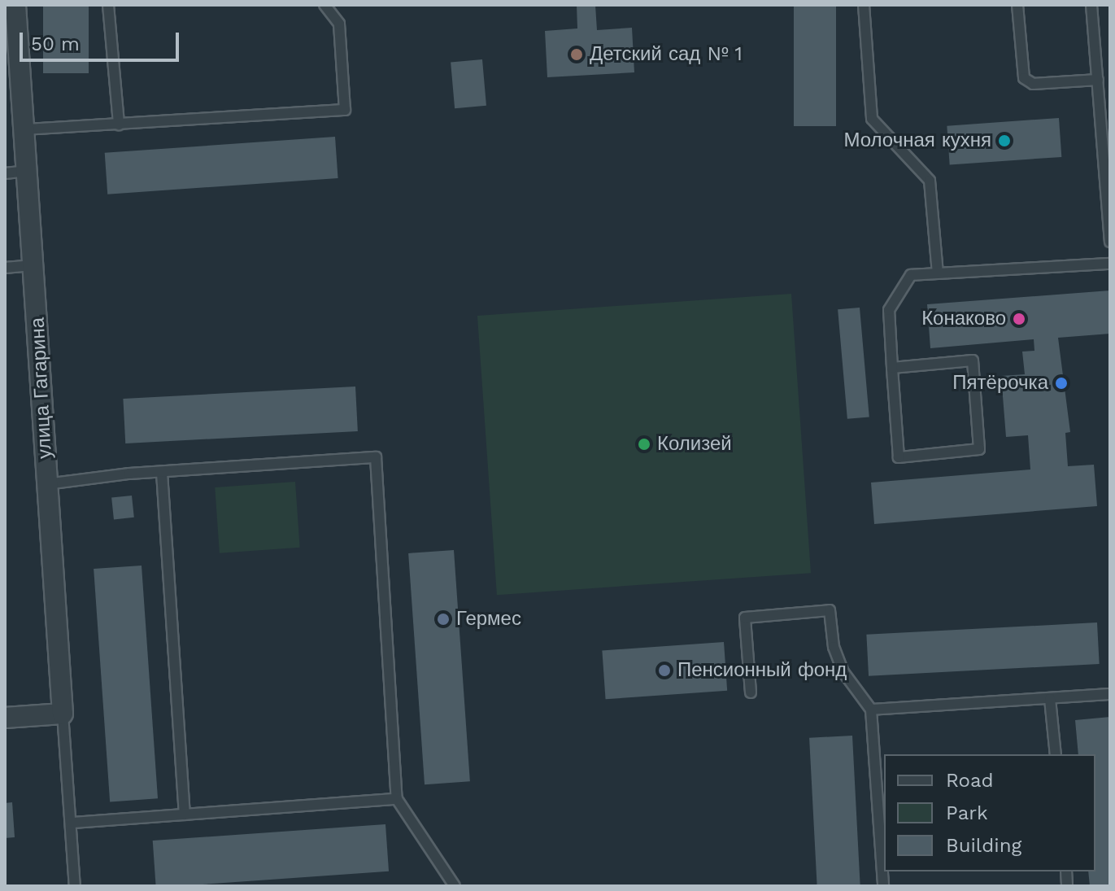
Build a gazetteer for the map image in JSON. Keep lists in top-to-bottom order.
{
  "streets": {
    "street": ["улица Гагарина"]
  },
  "places": [
    "Детский сад № 1",
    "Молочная кухня",
    "Конаково",
    "Пятёрочка",
    "Колизей",
    "Гермес",
    "Пенсионный фонд"
  ],
  "legend": ["Road", "Park", "Building"],
  "scale_bar": "50 m"
}
